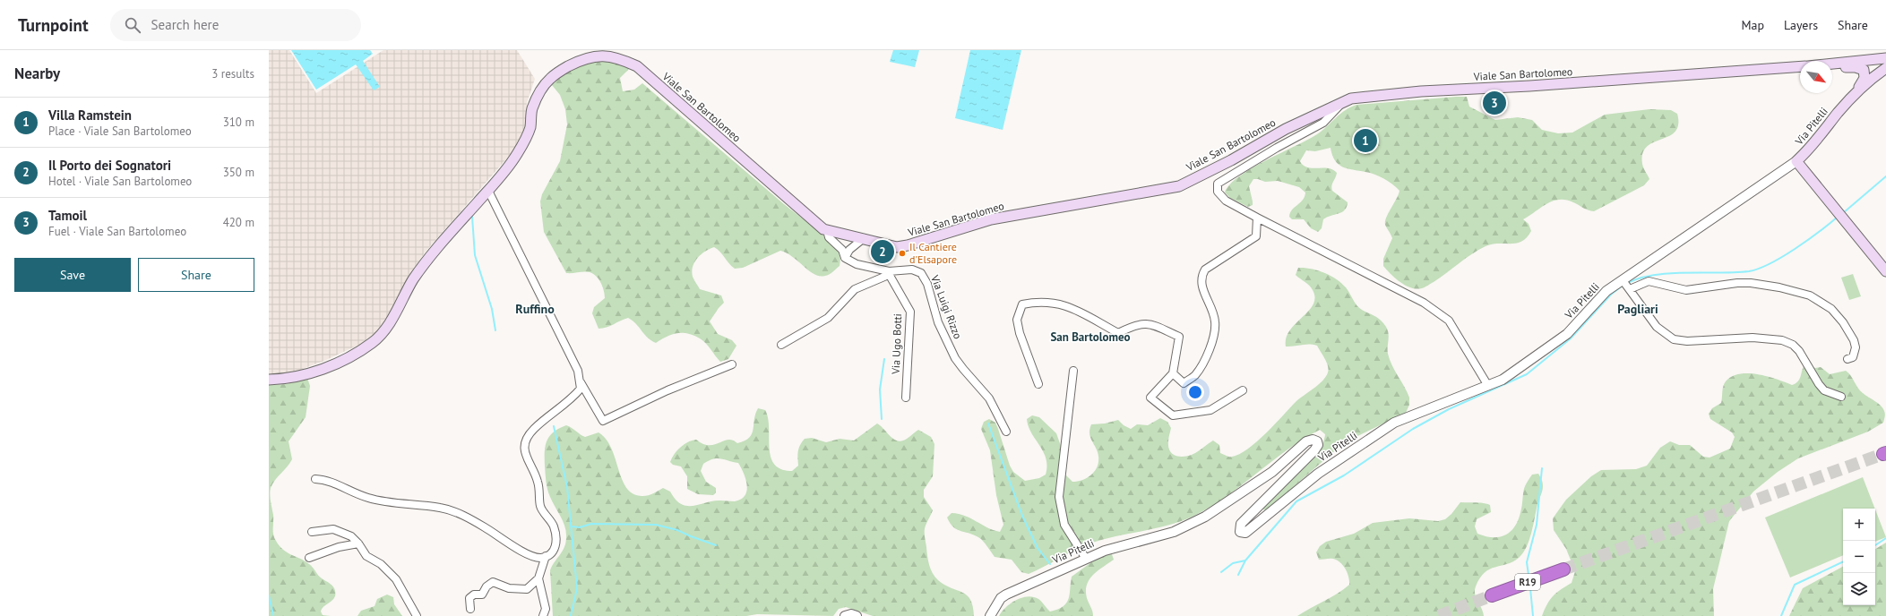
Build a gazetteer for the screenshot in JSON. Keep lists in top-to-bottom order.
{
  "streets": {
    "highway": ["R19"],
    "main road": ["Viale San Bartolomeo", "Via Pitelli"],
    "street": ["Via Luigi Rizzo", "Via Ugo Botti"]
  },
  "crossings": [
    ["Via Luigi Rizzo", "Via Ugo Botti"]
  ],
  "districts": ["Ruffino", "Pagliari", "San Bartolomeo"],
  "places": ["Il Cantiere d'Elsapore"],
  "north": "bottom right",
  "page": {
    "header": "Turnpoint",
    "search": "Search here",
    "nav": ["Map", "Layers", "Share"],
    "heading": ["Nearby", "3 results"],
    "pins": ["3", "1", "2"],
    "list": [
      {
        "mark": "1",
        "name": "Villa Ramstein",
        "note": "Place · Viale San Bartolomeo",
        "value": "310 m"
      },
      {
        "mark": "2",
        "name": "Il Porto dei Sognatori",
        "note": "Hotel · Viale San Bartolomeo",
        "value": "350 m"
      },
      {
        "mark": "3",
        "name": "Tamoil",
        "note": "Fuel · Viale San Bartolomeo",
        "value": "420 m"
      }
    ],
    "buttons": ["Save", "Share"],
    "map_buttons": ["+", "−"]
  }
}
